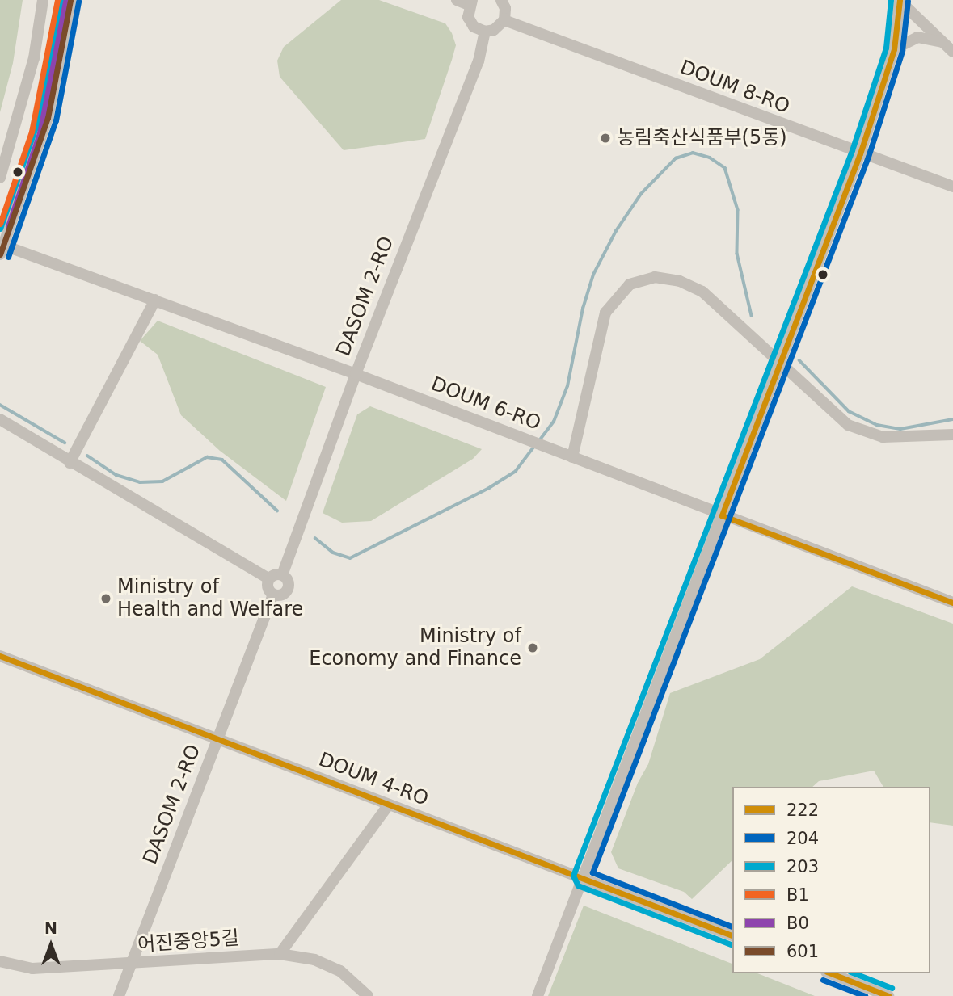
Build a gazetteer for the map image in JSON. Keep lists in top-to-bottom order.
{
  "streets": {
    "street": [
      "DOUM 8-RO",
      "DASOM 2-RO",
      "DOUM 6-RO",
      "DOUM 4-RO",
      "어진중앙5길"
    ]
  },
  "crossings": [
    ["DASOM 2-RO", "DOUM 6-RO"],
    ["DASOM 2-RO", "DOUM 4-RO"],
    ["DASOM 2-RO", "어진중앙5길"]
  ],
  "places": ["농림축산식품부(5동)", "Ministry of Health and Welfare", "Ministry of Economy and Finance"],
  "lines": [
    "transit line 222",
    "transit line 203",
    "transit line B1",
    "transit line 601",
    "transit line 204",
    "transit line B0"
  ],
  "legend": [
    "222",
    "204",
    "203",
    "B1",
    "B0",
    "601"
  ],
  "north": "top"
}
